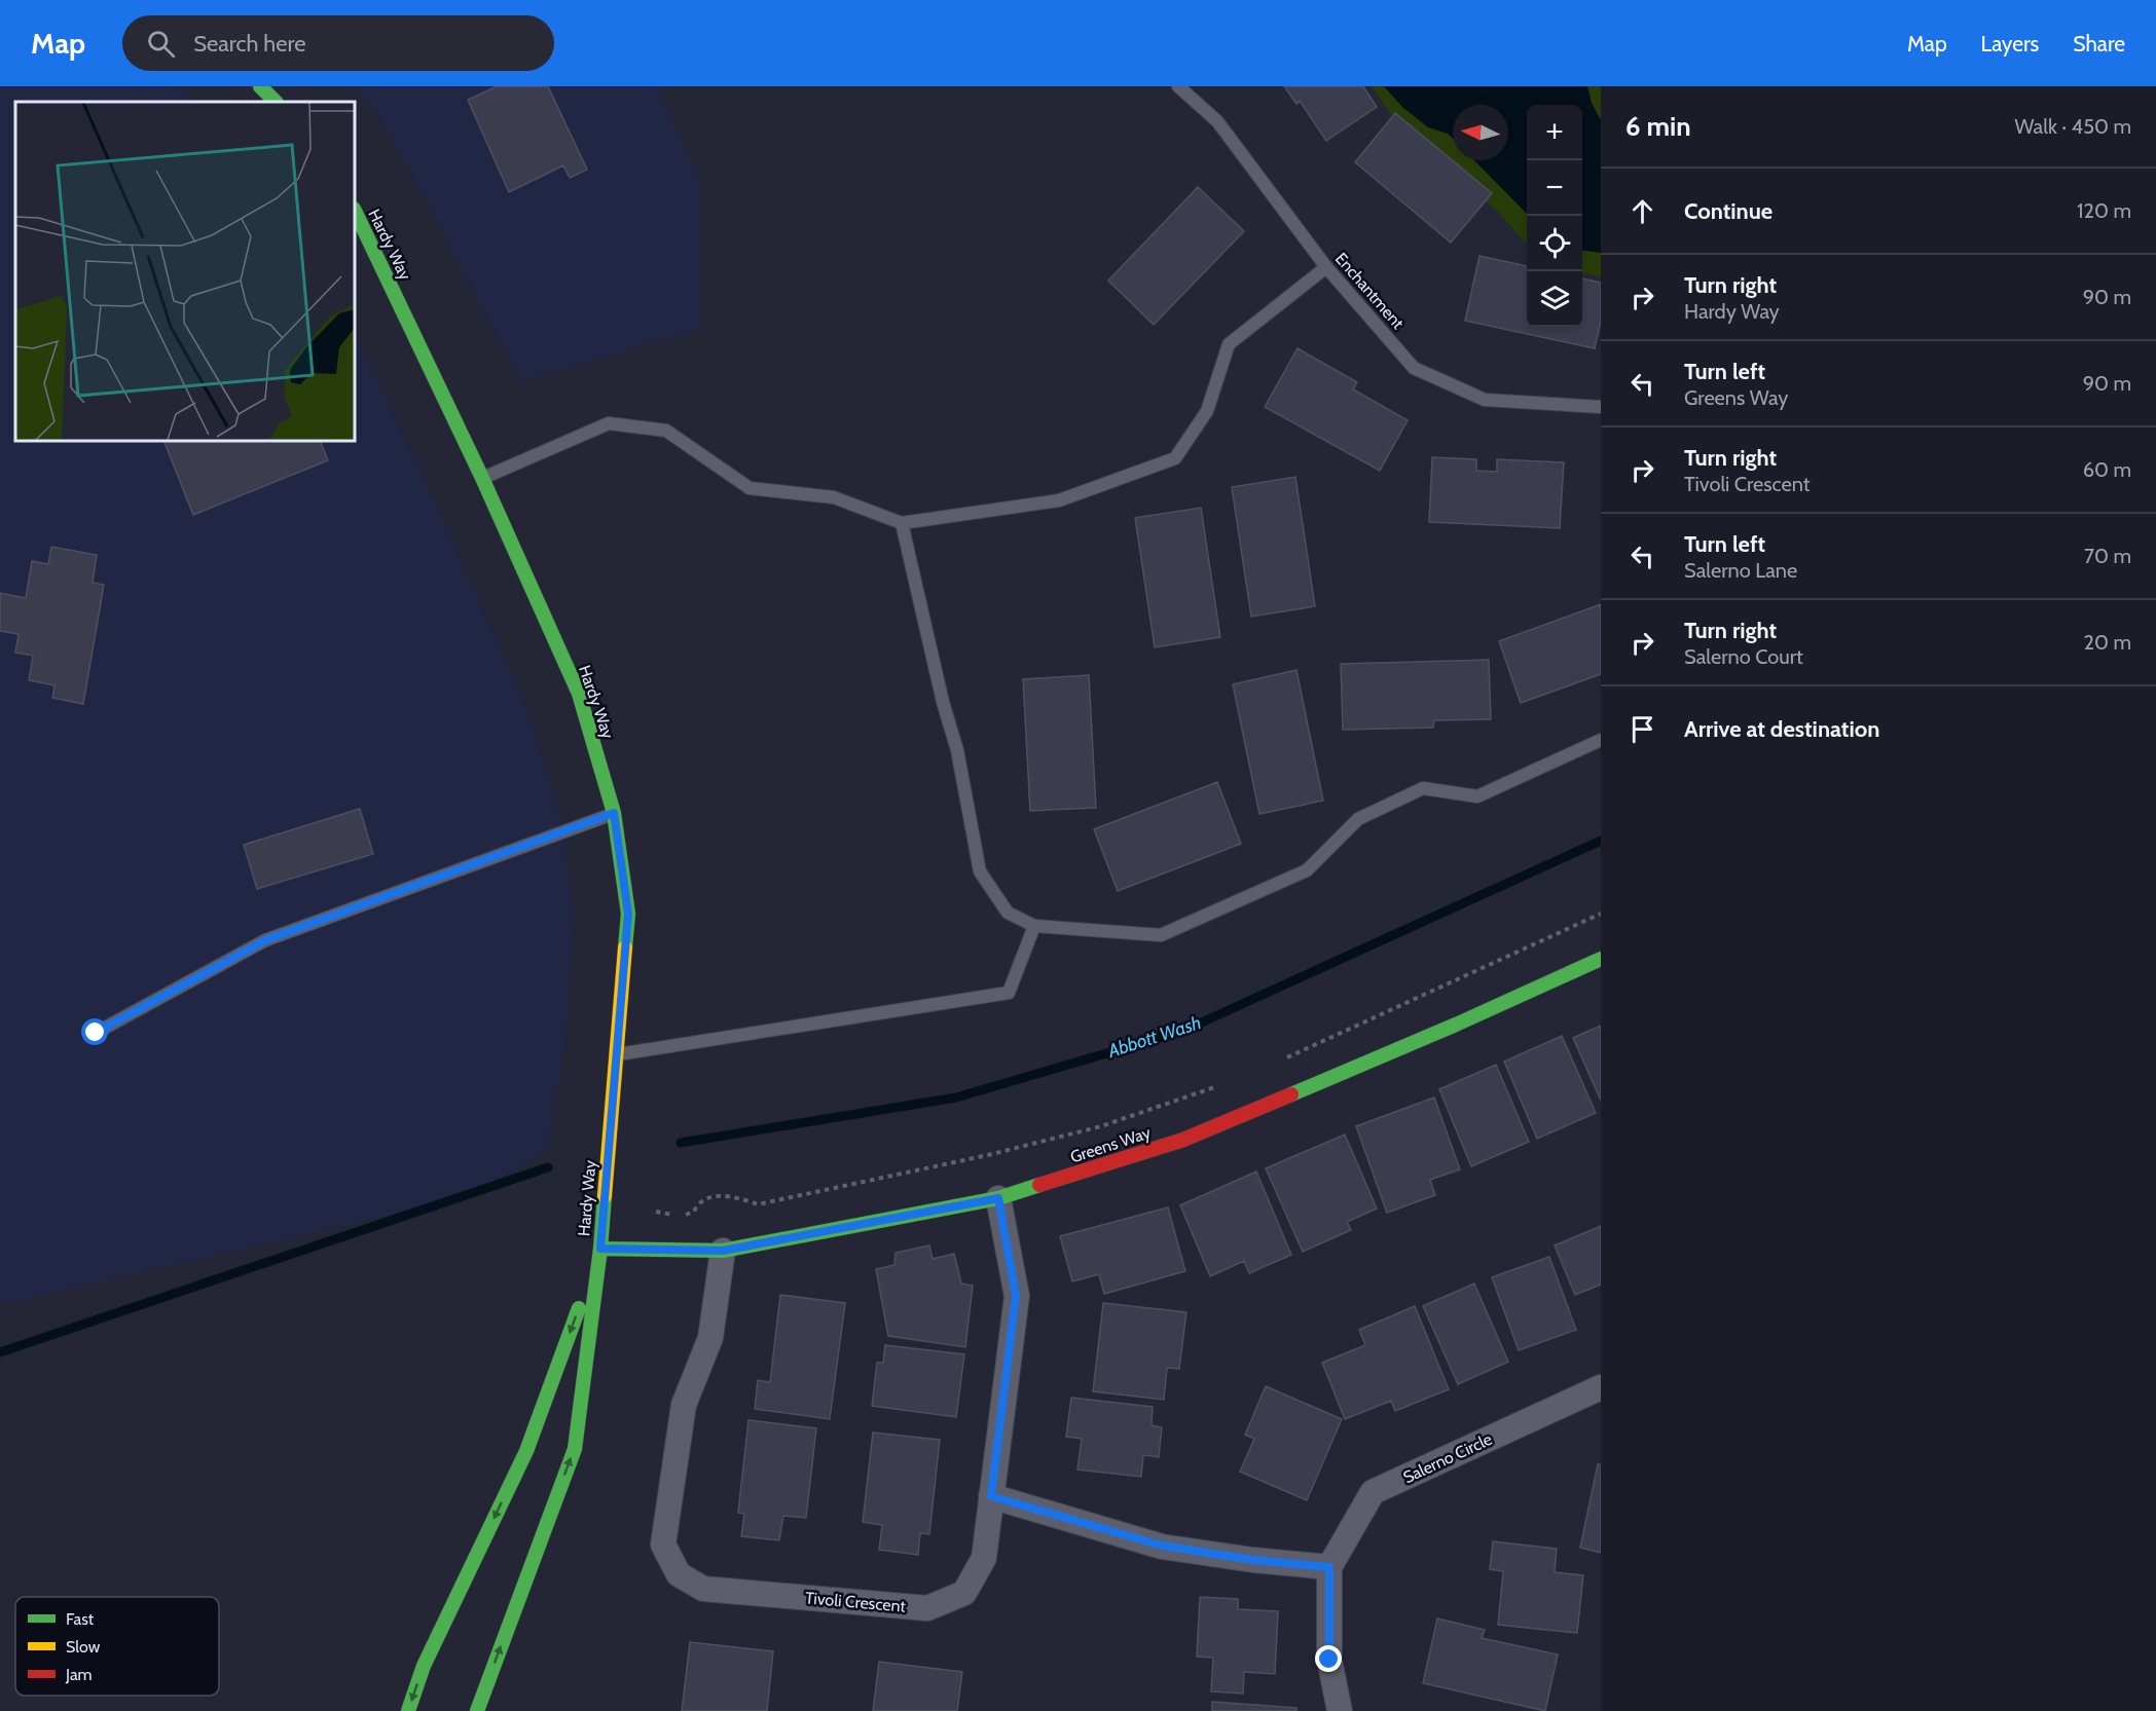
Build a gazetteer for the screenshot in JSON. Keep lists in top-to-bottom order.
{
  "streets": {
    "main road": ["Hardy Way", "Greens Way"],
    "street": ["Salerno Circle", "Tivoli Crescent"],
    "lane": ["Enchantment"]
  },
  "crossings": [
    ["Hardy Way", "Greens Way"],
    ["Greens Way", "Tivoli Crescent"]
  ],
  "water": ["Abbott Wash"],
  "legend": ["Fast", "Slow", "Jam"],
  "north": "left",
  "page": {
    "header": "Map",
    "search": "Search here",
    "nav": ["Map", "Layers", "Share"],
    "heading": ["6 min", "Walk · 450 m"],
    "map_buttons": ["+", "−"],
    "list": [
      ["Continue", "120 m"],
      ["Turn right", "Hardy Way", "90 m"],
      ["Turn left", "Greens Way", "90 m"],
      ["Turn right", "Tivoli Crescent", "60 m"],
      ["Turn left", "Salerno Lane", "70 m"],
      ["Turn right", "Salerno Court", "20 m"],
      "Arrive at destination"
    ]
  }
}
